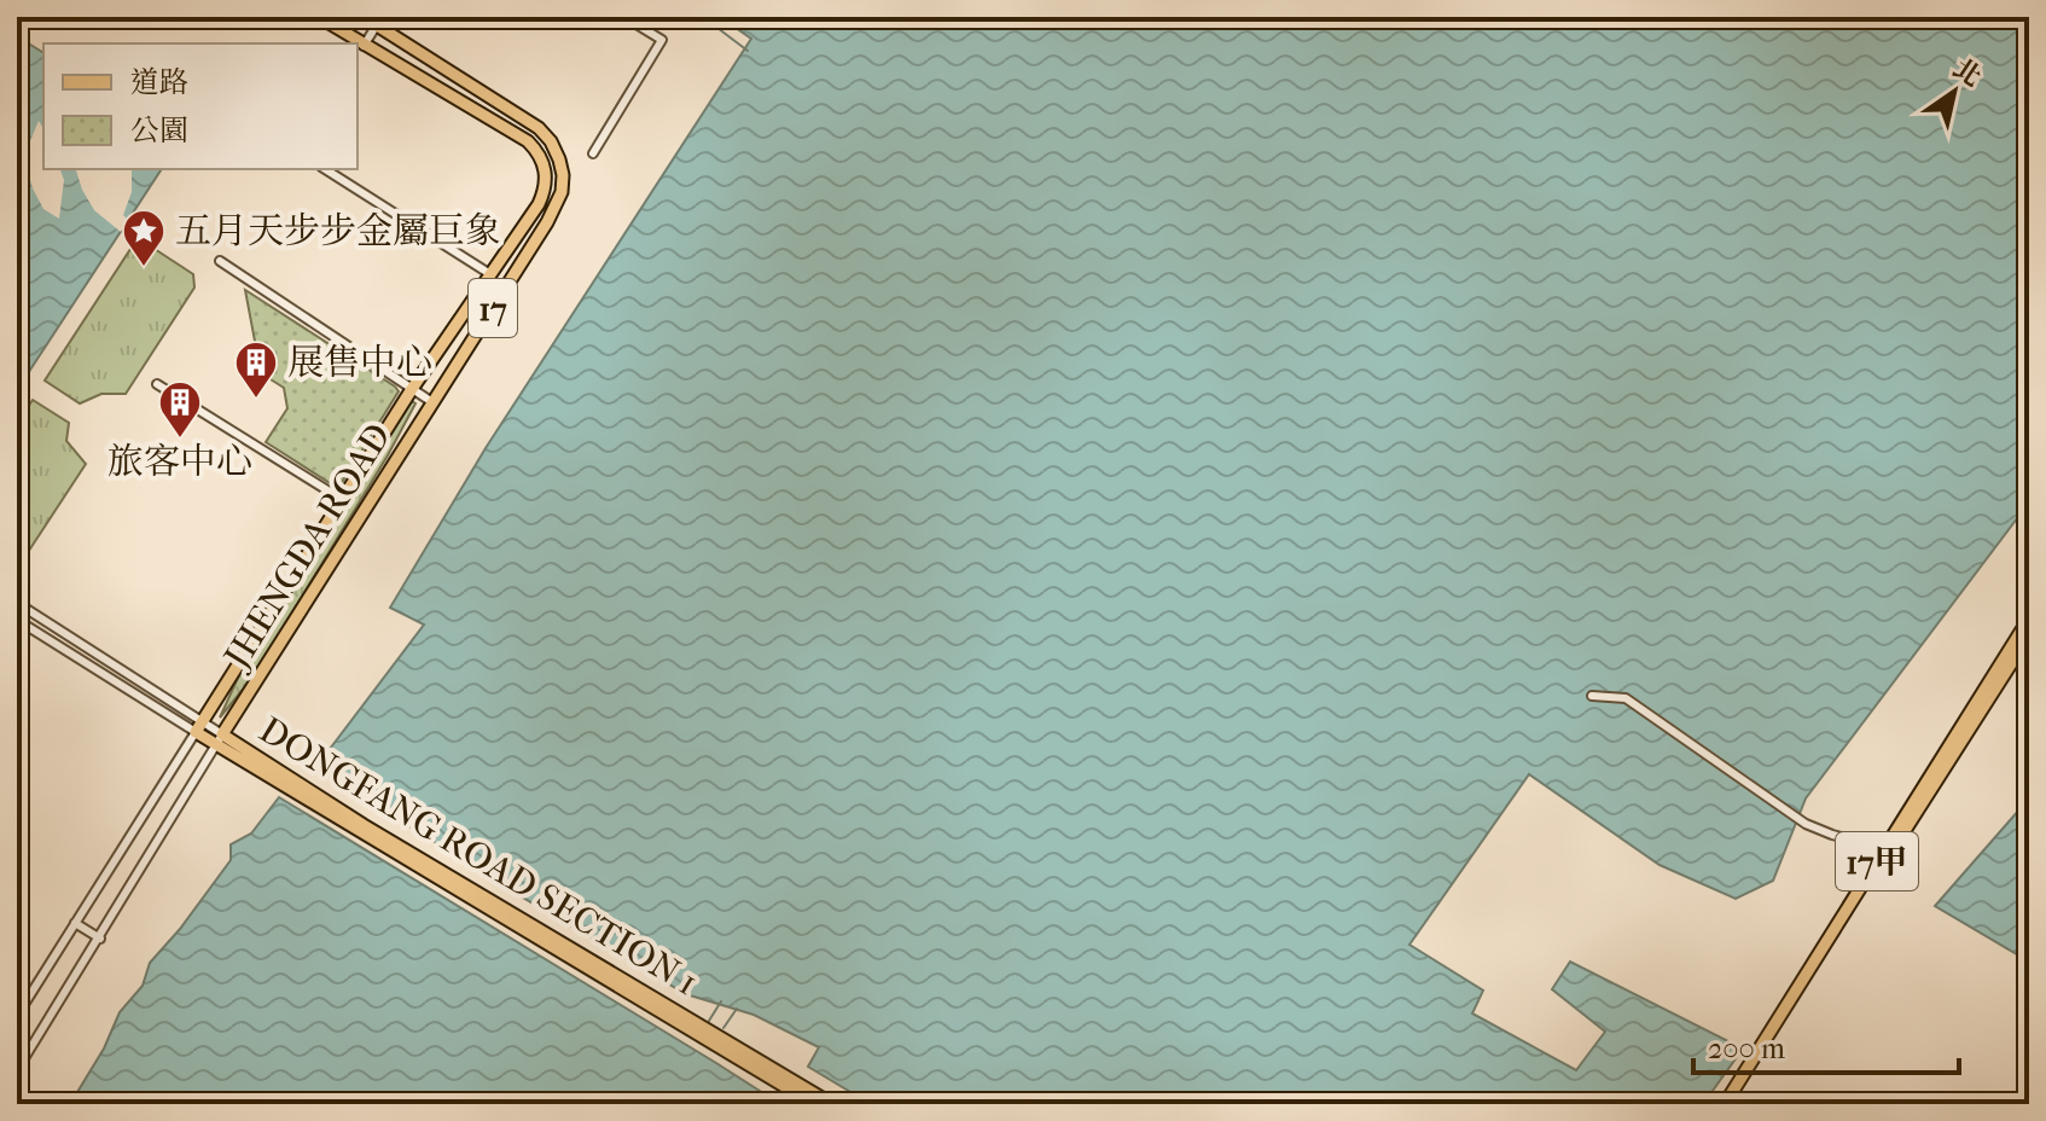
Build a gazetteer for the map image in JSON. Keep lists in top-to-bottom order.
{
  "streets": {
    "main road": [
      "17",
      "JHENGDA ROAD",
      "DONGFANG ROAD SECTION 1",
      "17甲"
    ]
  },
  "crossings": [
    ["JHENGDA ROAD", "DONGFANG ROAD SECTION 1"]
  ],
  "places": {
    "place": ["五月天步步金屬巨象"],
    "building": ["展售中心", "旅客中心"]
  },
  "legend": ["道路", "公園"],
  "scale_bar": "200 m",
  "north": "top right"
}
